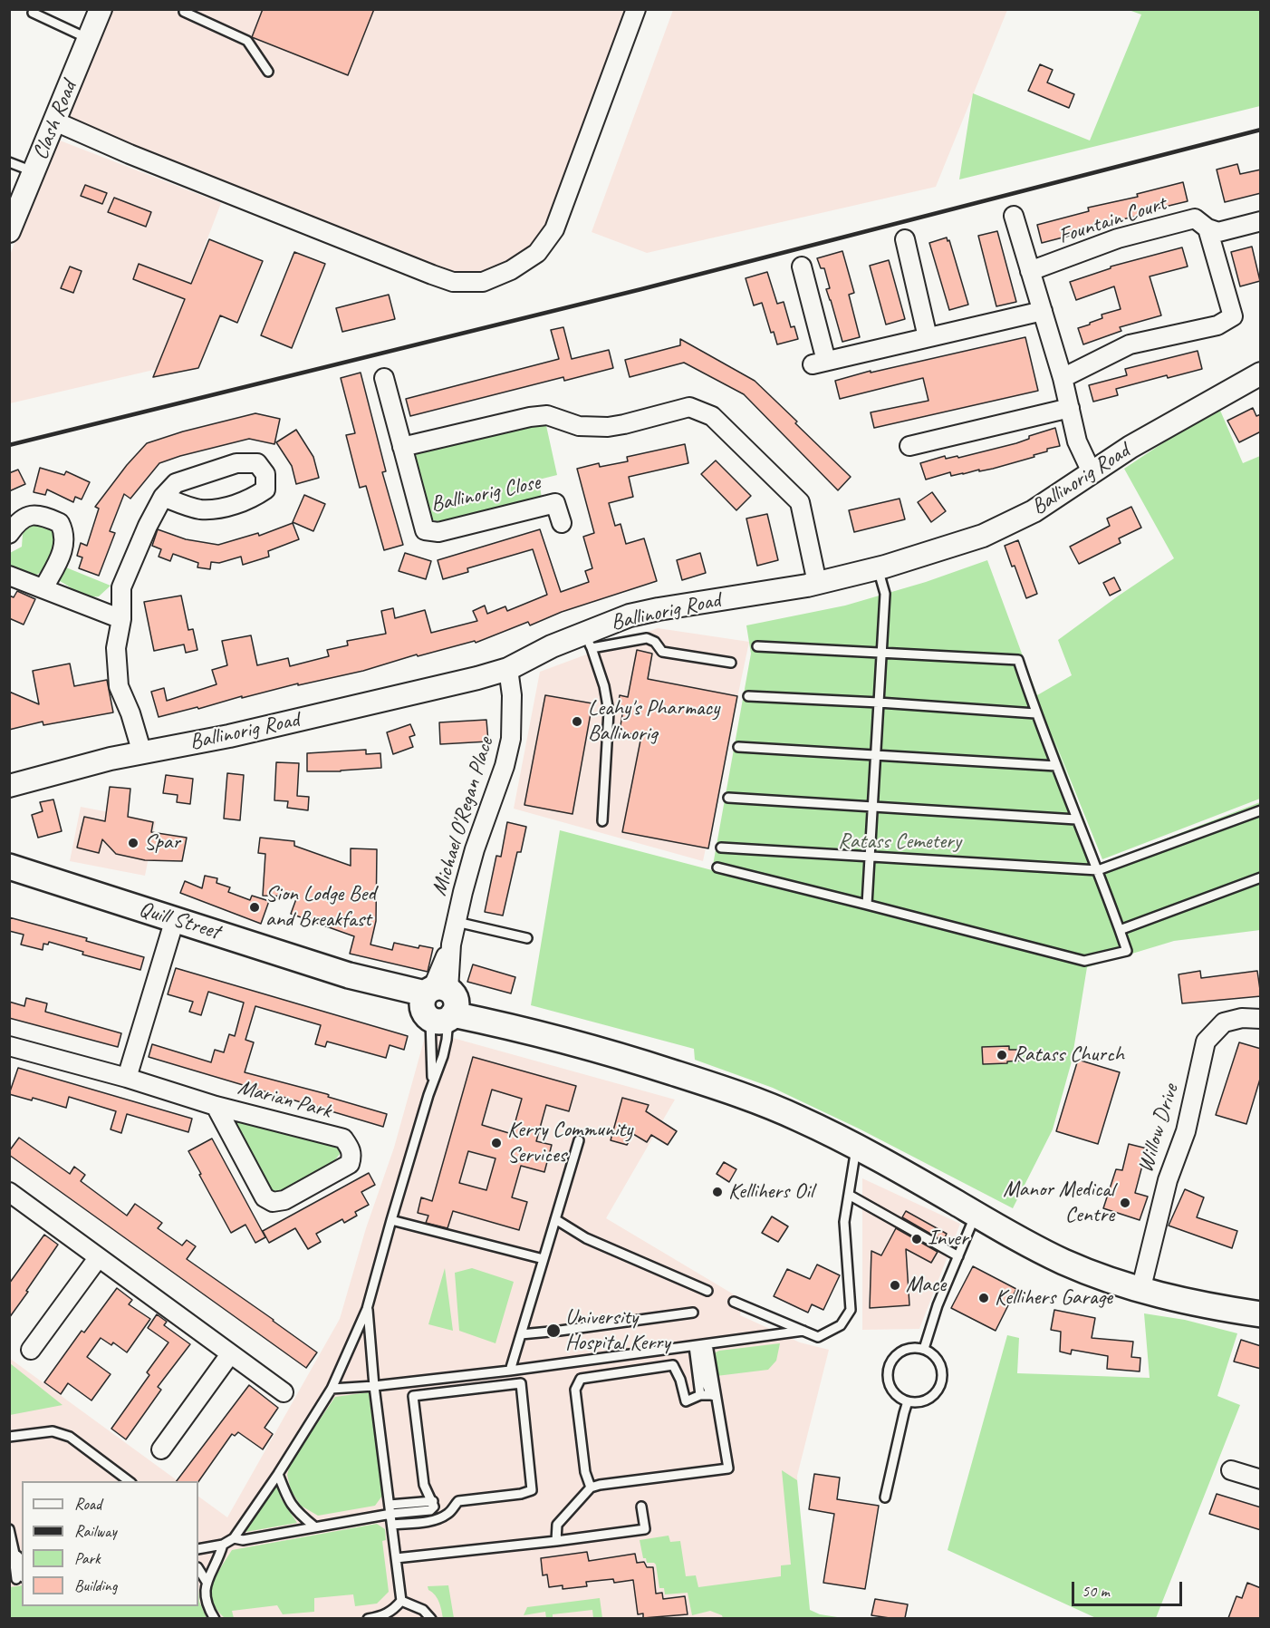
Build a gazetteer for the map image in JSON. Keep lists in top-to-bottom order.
{
  "streets": {
    "main road": ["Quill Street"],
    "street": [
      "Clash Road",
      "Fountain Court",
      "Ballinorig Road",
      "Ballinorig Close",
      "Michael O'Regan Place",
      "Marian Park",
      "Willow Drive"
    ]
  },
  "crossings": [
    ["Ballinorig Road", "Michael O'Regan Place"],
    ["Michael O'Regan Place", "Quill Street"],
    ["Quill Street", "Willow Drive"]
  ],
  "parks": ["Ratass Cemetery"],
  "places": [
    "Leahy's Pharmacy Ballinorig",
    "Spar",
    "Sion Lodge Bed and Breakfast",
    "Ratass Church",
    "Kerry Community Services",
    "Kellihers Oil",
    "Manor Medical Centre",
    "Inver",
    "Mace",
    "Kellihers Garage",
    "University Hospital Kerry"
  ],
  "legend": [
    "Road",
    "Railway",
    "Park",
    "Building"
  ],
  "scale_bar": "50 m"
}
